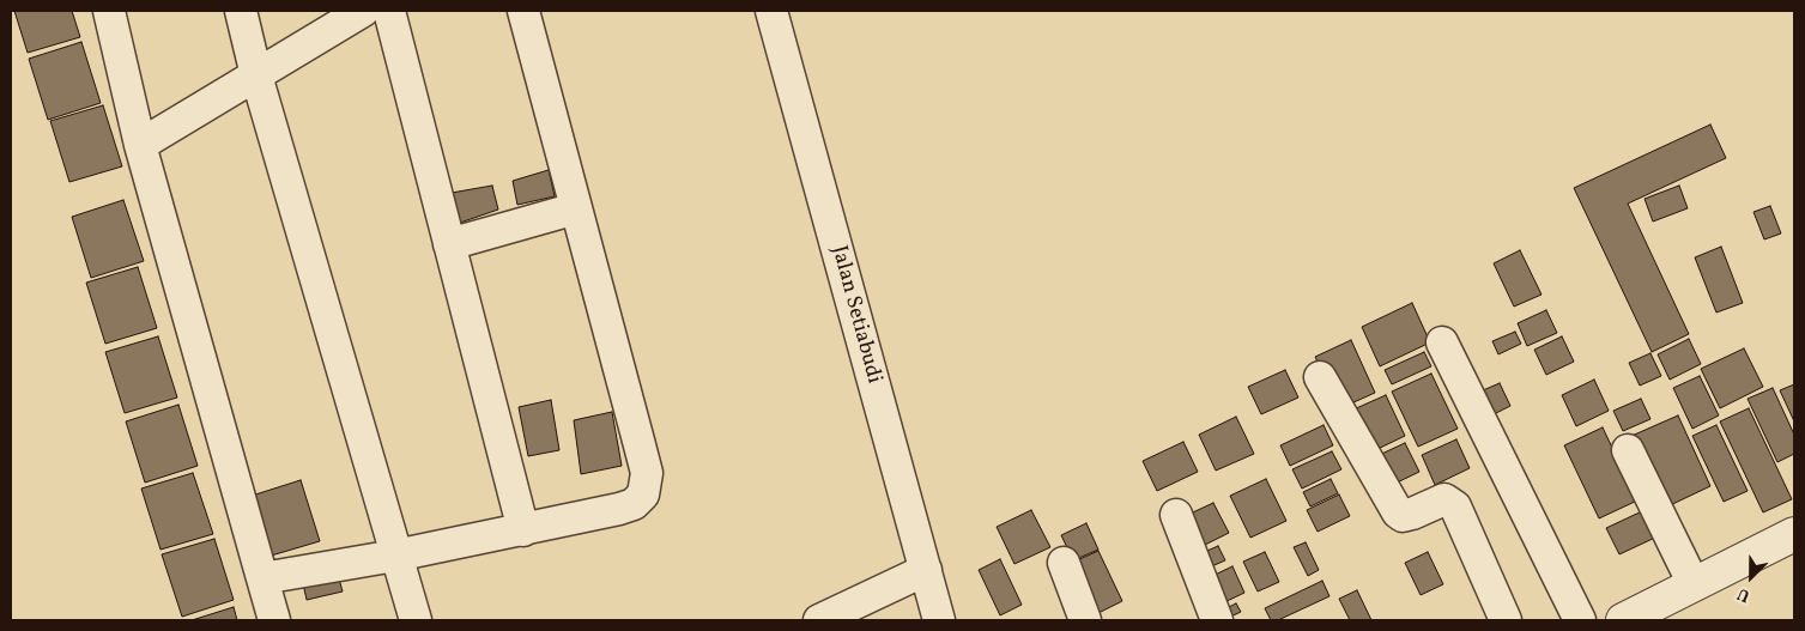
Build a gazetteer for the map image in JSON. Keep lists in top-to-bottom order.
{
  "streets": {
    "street": ["Jalan Setiabudi"]
  },
  "north": "bottom left"
}
